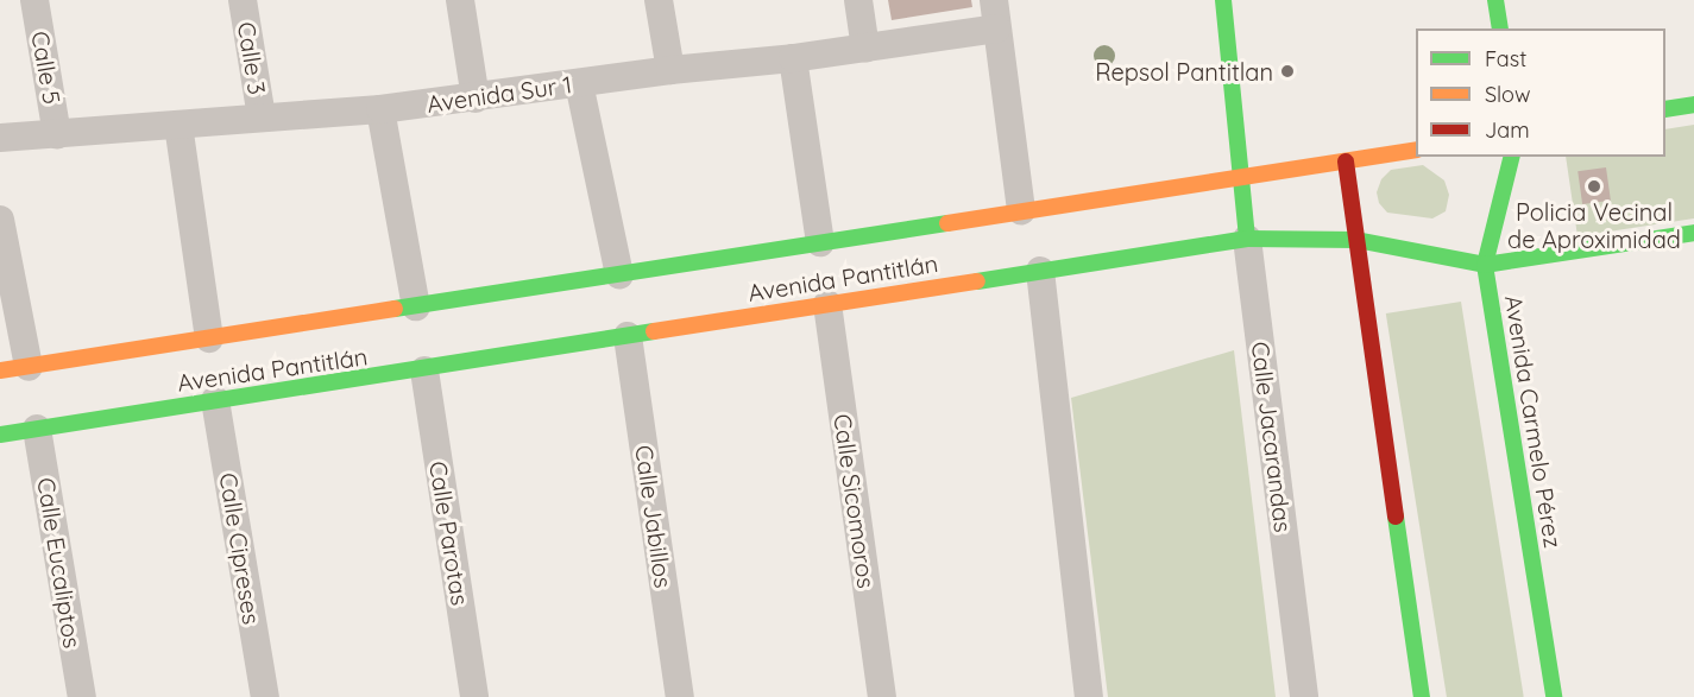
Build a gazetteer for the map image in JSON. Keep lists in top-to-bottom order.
{
  "streets": {
    "main road": ["Avenida Pantitlán", "Avenida Carmelo Pérez", "Calle Jacarandas"],
    "street": [
      "Calle 3",
      "Calle 5",
      "Avenida Sur 1",
      "Calle Sicomoros",
      "Calle Jabillos",
      "Calle Parotas",
      "Calle Cipreses",
      "Calle Eucaliptos"
    ]
  },
  "crossings": [
    ["Calle 3", "Avenida Sur 1"],
    ["Calle 5", "Avenida Sur 1"],
    ["Avenida Pantitlán", "Avenida Carmelo Pérez"],
    ["Avenida Pantitlán", "Calle Jacarandas"],
    ["Avenida Pantitlán", "Calle Sicomoros"],
    ["Avenida Pantitlán", "Calle Jabillos"],
    ["Avenida Pantitlán", "Calle Parotas"],
    ["Avenida Pantitlán", "Calle Cipreses"],
    ["Avenida Pantitlán", "Calle Eucaliptos"]
  ],
  "places": ["Repsol Pantitlan", "Policia Vecinal de Aproximidad"],
  "legend": ["Fast", "Slow", "Jam"]
}
